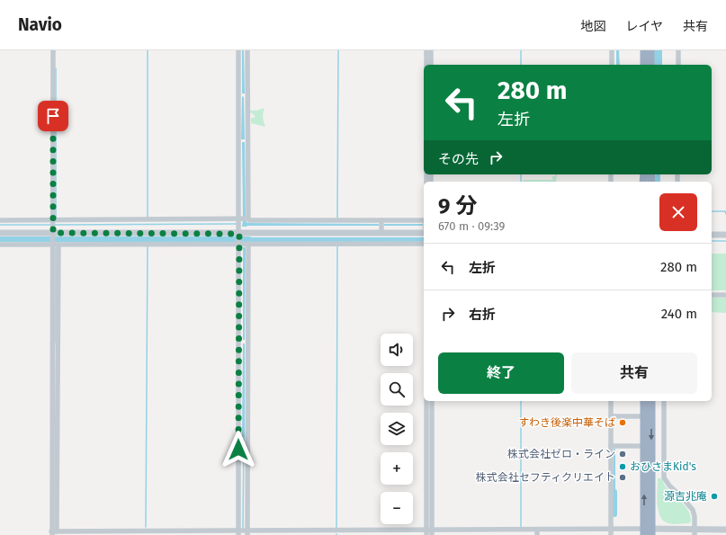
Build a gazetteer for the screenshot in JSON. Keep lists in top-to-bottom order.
{
  "places": [
    "すわき後楽中華そば",
    "株式会社ゼロ・ライン",
    "おひさまKid's",
    "株式会社セフティクリエイト",
    "源吉兆庵"
  ],
  "page": {
    "header": "Navio",
    "nav": ["地図", "レイヤ", "共有"],
    "turn": ["280 m", "左折"],
    "then": "その先",
    "heading": ["9 分", "670 m · 09:39"],
    "list": [
      {
        "name": "左折",
        "value": "280 m"
      },
      {
        "name": "右折",
        "value": "240 m"
      }
    ],
    "map_buttons": ["+", "−"],
    "buttons": ["終了", "共有"]
  }
}
